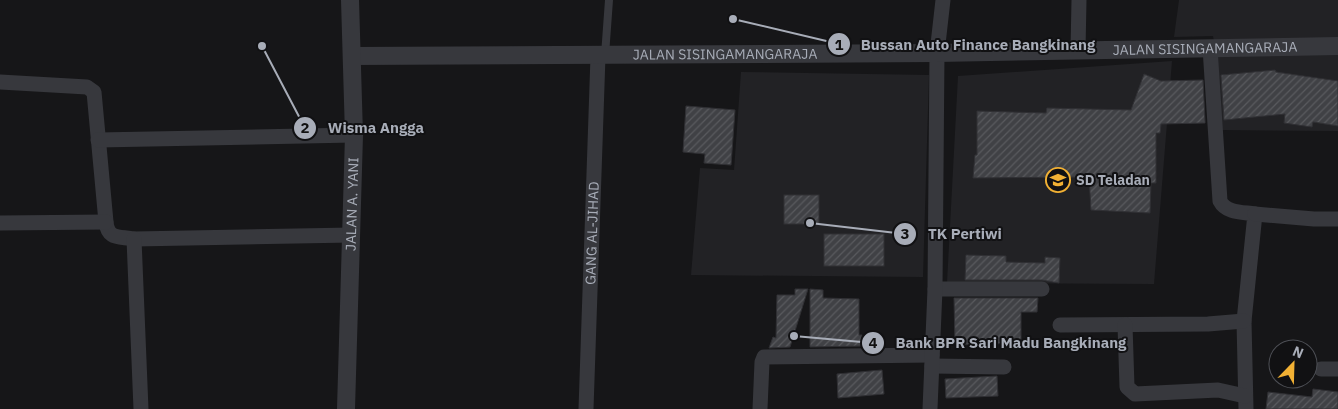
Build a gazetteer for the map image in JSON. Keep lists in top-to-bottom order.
{
  "streets": {
    "street": ["JALAN SISINGAMANGARAJA", "JALAN A. YANI", "GANG AL-JIHAD"]
  },
  "crossings": [
    ["JALAN SISINGAMANGARAJA", "JALAN A. YANI"],
    ["JALAN SISINGAMANGARAJA", "GANG AL-JIHAD"]
  ],
  "places": {
    "other": [
      "Bussan Auto Finance Bangkinang",
      "Wisma Angga",
      "TK Pertiwi",
      "Bank BPR Sari Madu Bangkinang"
    ],
    "school or university": ["SD Teladan"]
  },
  "north": "top right"
}
